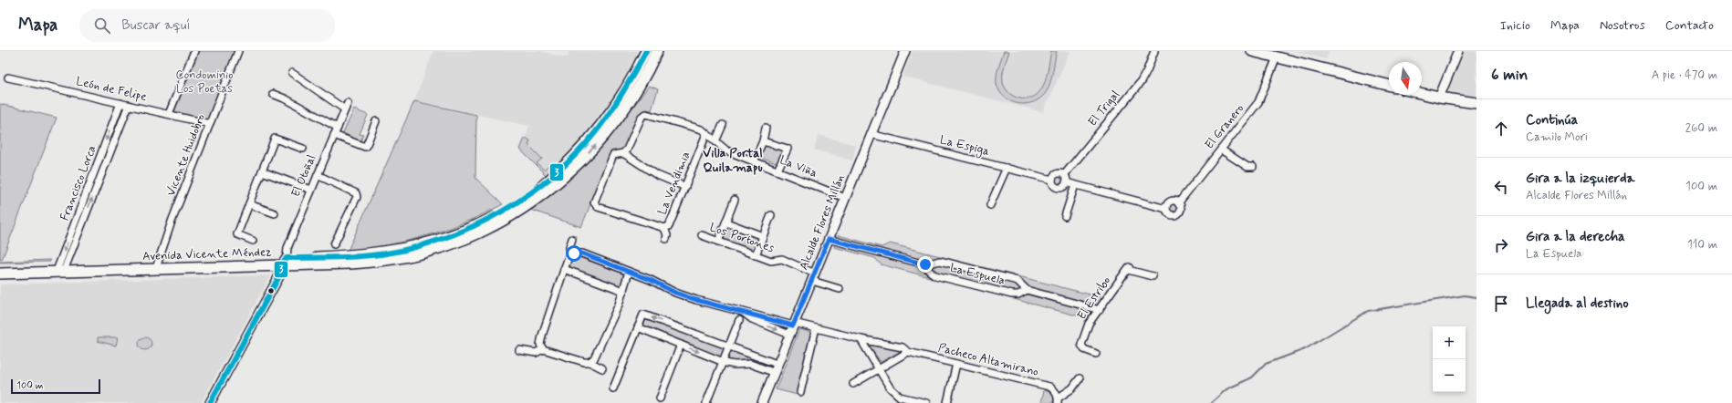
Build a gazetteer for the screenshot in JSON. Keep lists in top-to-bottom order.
{
  "streets": {
    "main road": ["Avenida Vicente Méndez"],
    "street": [
      "León de Felipe",
      "El Trigal",
      "El Granero",
      "La Espiga",
      "Vicente Huidobro",
      "La Viña",
      "El Otoñal",
      "Francisco Lorca",
      "La Vendimia",
      "Alcalde Flores Millán",
      "Los Portones",
      "La Espuela",
      "El Estribo",
      "Pacheco Altamirano"
    ]
  },
  "crossings": [
    ["León de Felipe", "Vicente Huidobro"],
    ["León de Felipe", "Francisco Lorca"],
    ["El Trigal", "La Espiga"],
    ["El Granero", "La Espiga"],
    ["La Espiga", "Alcalde Flores Millán"],
    ["Vicente Huidobro", "Avenida Vicente Méndez"],
    ["La Viña", "La Vendimia"],
    ["La Viña", "Alcalde Flores Millán"],
    ["El Otoñal", "Avenida Vicente Méndez"],
    ["Francisco Lorca", "Avenida Vicente Méndez"],
    ["Alcalde Flores Millán", "Los Portones"],
    ["Alcalde Flores Millán", "La Espuela"],
    ["Alcalde Flores Millán", "Pacheco Altamirano"],
    ["La Espuela", "El Estribo"]
  ],
  "districts": ["Villa Portal Quilamapu"],
  "parks": ["Condominio Los Poetas"],
  "lines": ["transit line 3"],
  "scale_bar": "100 m",
  "north": "bottom",
  "page": {
    "header": "Mapa",
    "search": "Buscar aquí",
    "nav": [
      "Inicio",
      "Mapa",
      "Nosotros",
      "Contacto"
    ],
    "heading": ["6 min", "A pie · 470 m"],
    "list": [
      ["Continúa", "Camilo Mori", "260 m"],
      ["Gira a la izquierda", "Alcalde Flores Millán", "100 m"],
      ["Gira a la derecha", "La Espuela", "110 m"],
      "Llegada al destino"
    ],
    "map_buttons": ["+", "−"],
    "scale": "100 m"
  }
}
